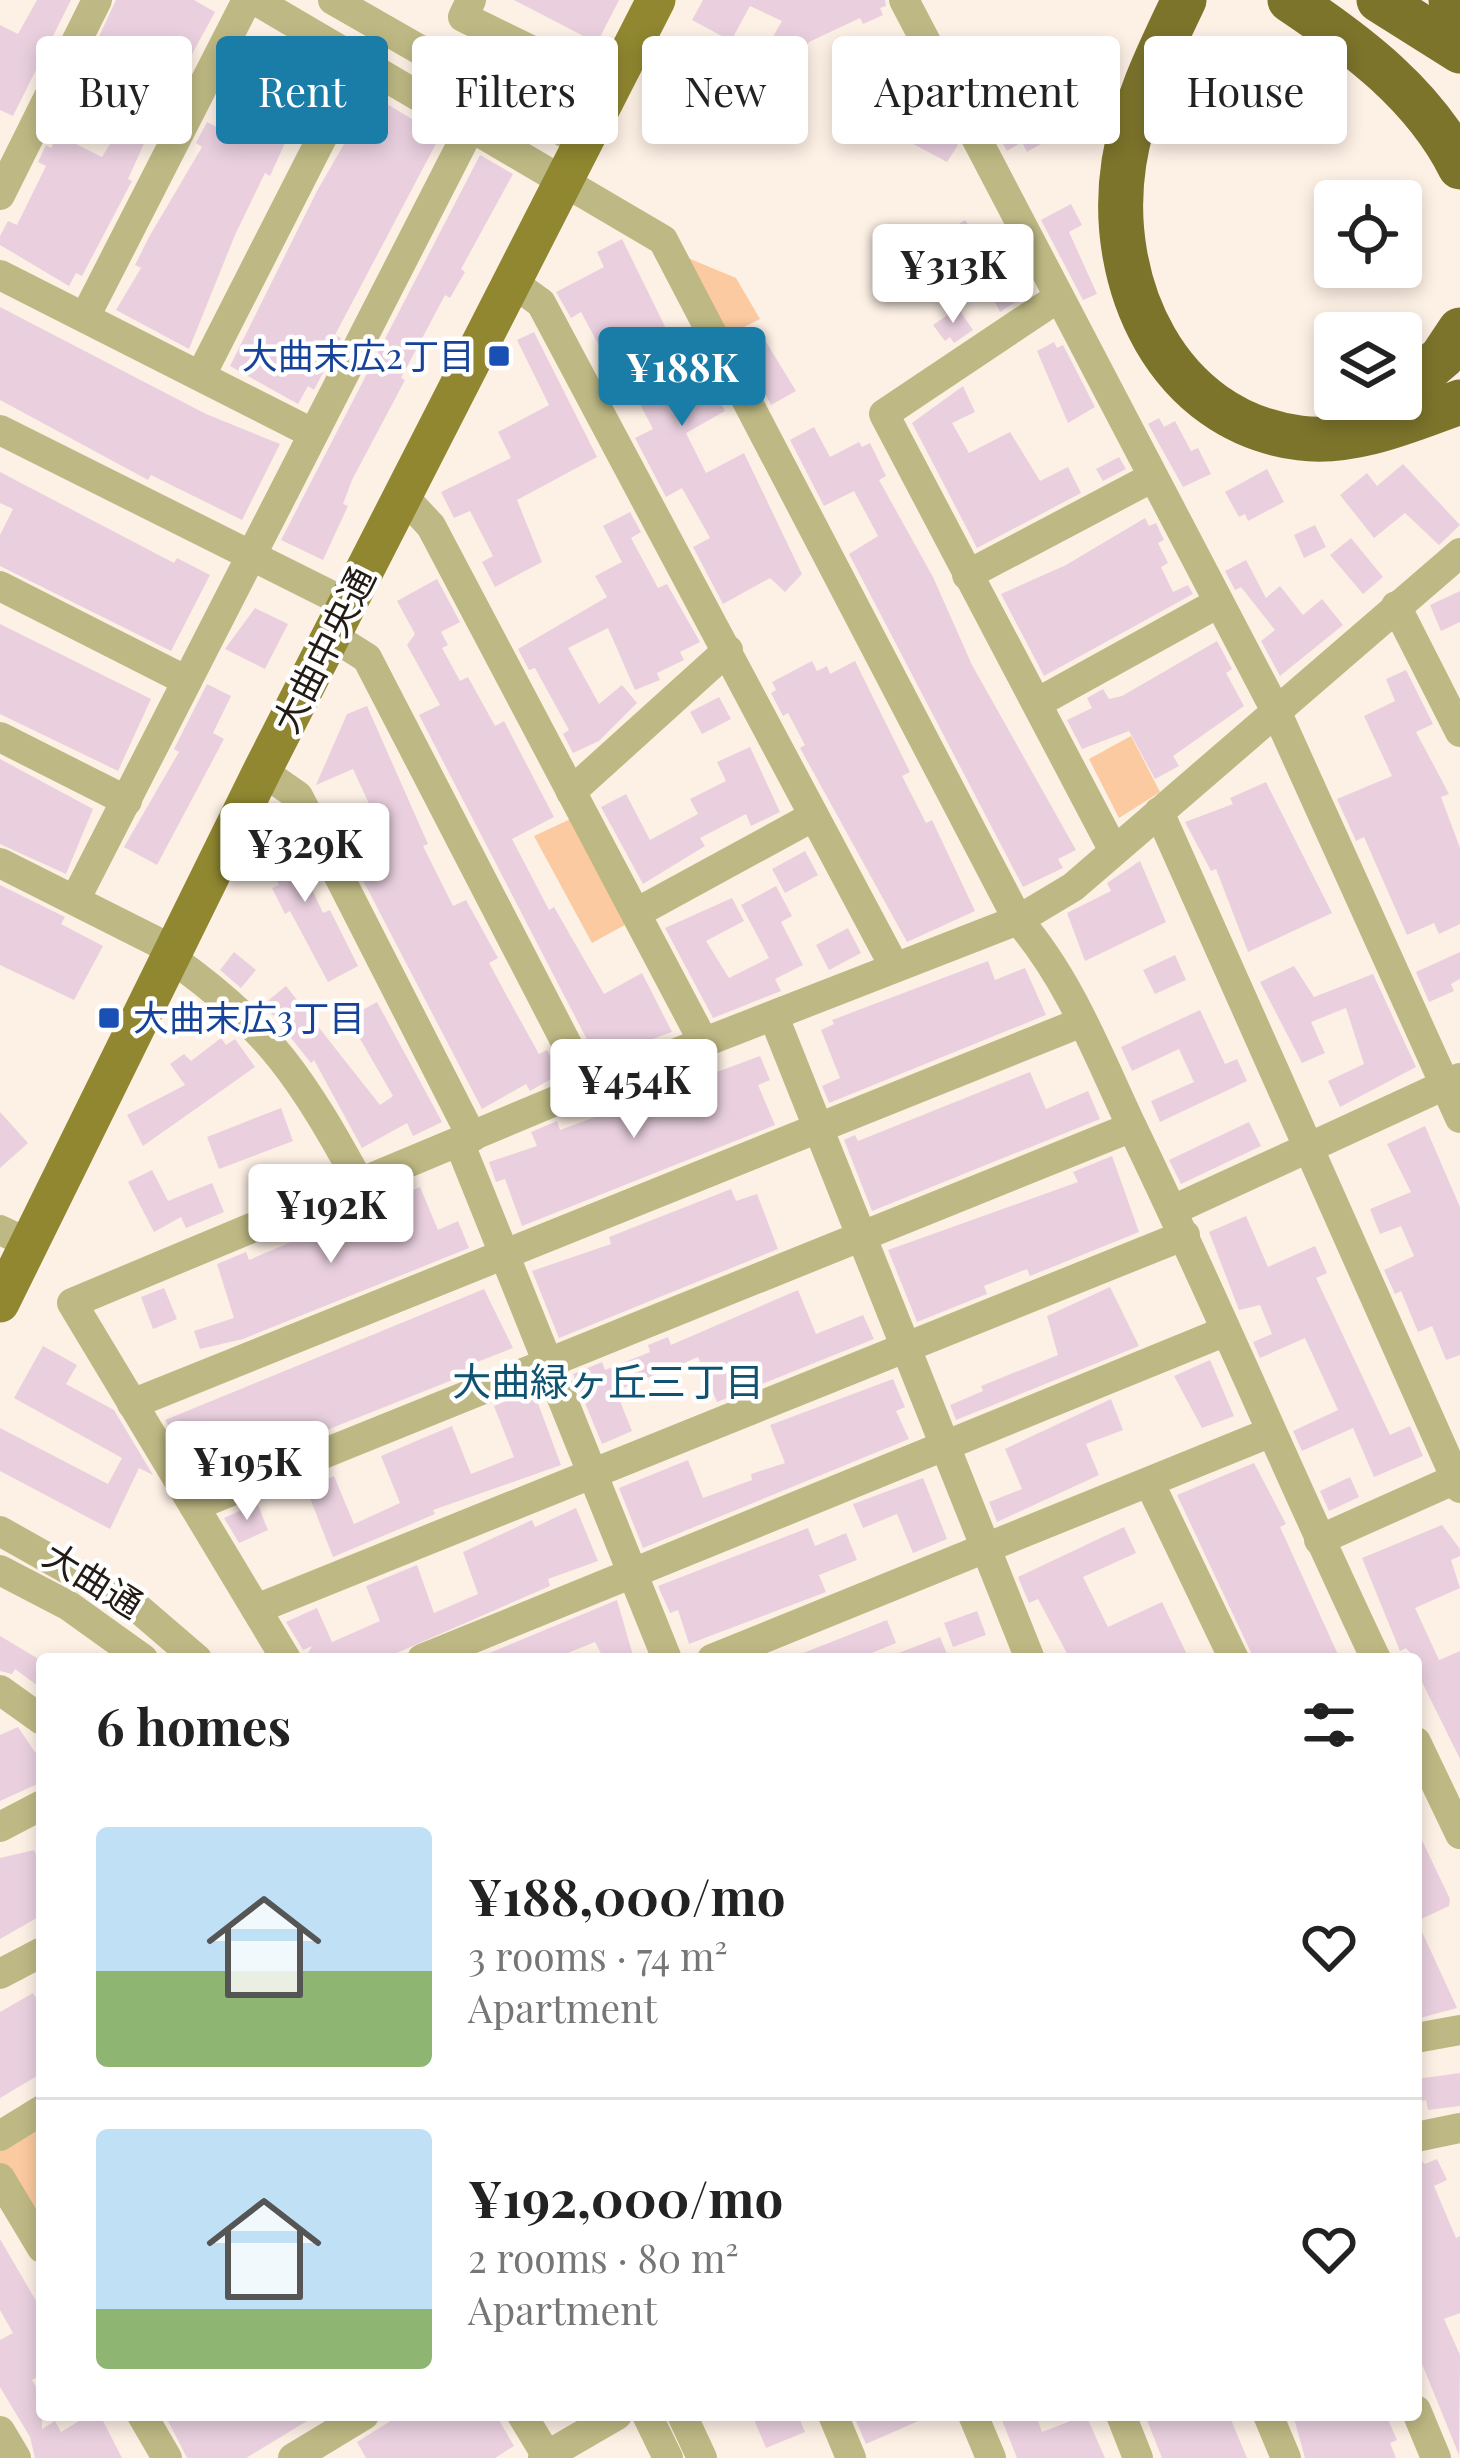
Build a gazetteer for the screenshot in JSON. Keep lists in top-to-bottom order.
{
  "streets": {
    "main road": ["大曲中央通"],
    "street": ["大曲通"]
  },
  "districts": ["大曲緑ヶ丘三丁目"],
  "places": {
    "transit": ["大曲末広2丁目", "大曲末広3丁目"]
  },
  "page": {
    "chip": [
      "Buy",
      "Rent",
      "Filters",
      "New",
      "Apartment",
      "House"
    ],
    "price": [
      "¥313K",
      "¥188K",
      "¥329K",
      "¥454K",
      "¥192K",
      "¥195K"
    ],
    "heading": "6 homes",
    "list": [
      {
        "name": "¥188,000/mo",
        "note": "3 rooms · 74 m² · Apartment"
      },
      {
        "name": "¥192,000/mo",
        "note": "2 rooms · 80 m² · Apartment"
      }
    ]
  }
}
